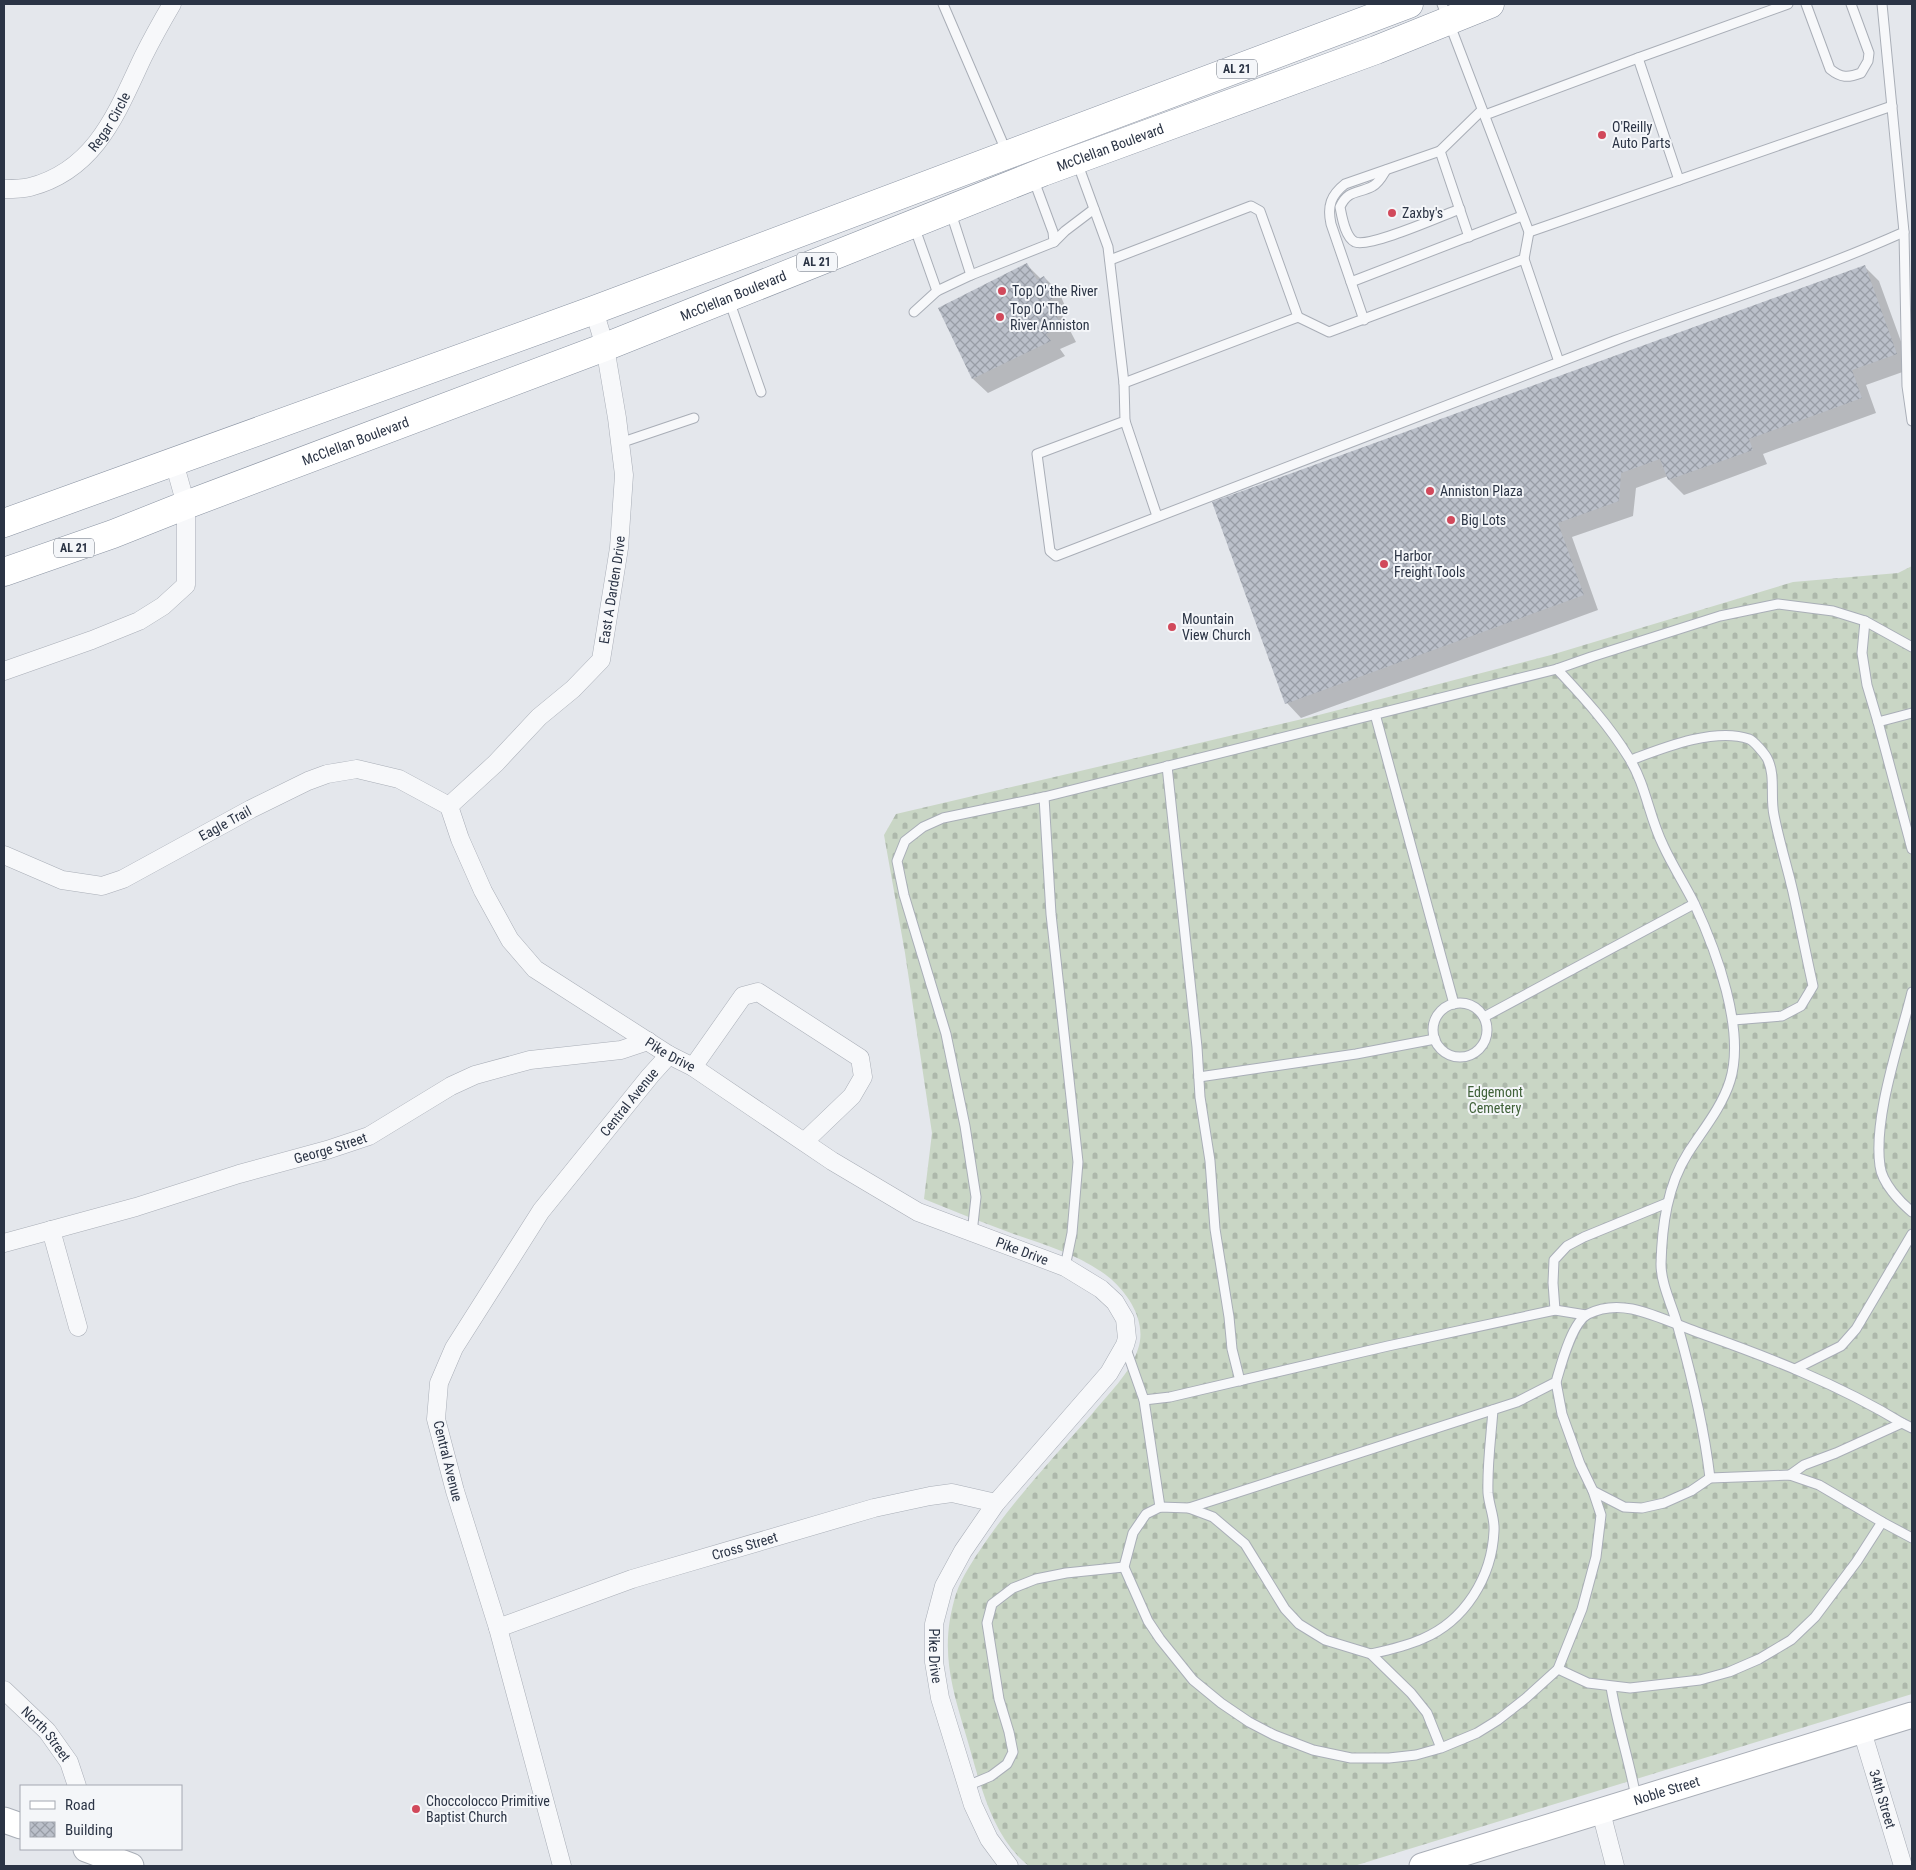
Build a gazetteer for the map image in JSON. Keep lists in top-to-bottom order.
{
  "streets": {
    "highway": ["AL 21", "McClellan Boulevard"],
    "main road": ["Noble Street"],
    "street": [
      "Regar Circle",
      "East A Darden Drive",
      "Eagle Trail",
      "Pike Drive",
      "Central Avenue",
      "George Street",
      "Cross Street",
      "North Street",
      "34th Street"
    ]
  },
  "crossings": [
    ["McClellan Boulevard", "East A Darden Drive"],
    ["East A Darden Drive", "Eagle Trail"],
    ["East A Darden Drive", "Pike Drive"],
    ["Eagle Trail", "Pike Drive"],
    ["Pike Drive", "Central Avenue"],
    ["Pike Drive", "George Street"],
    ["Pike Drive", "Cross Street"],
    ["Central Avenue", "Cross Street"],
    ["Noble Street", "34th Street"]
  ],
  "parks": ["Edgemont Cemetery"],
  "places": [
    "O'Reilly Auto Parts",
    "Zaxby's",
    "Top O' the River",
    "Top O' The River Anniston",
    "Anniston Plaza",
    "Big Lots",
    "Harbor Freight Tools",
    "Mountain View Church",
    "Choccolocco Primitive Baptist Church"
  ],
  "legend": ["Road", "Building"]
}
